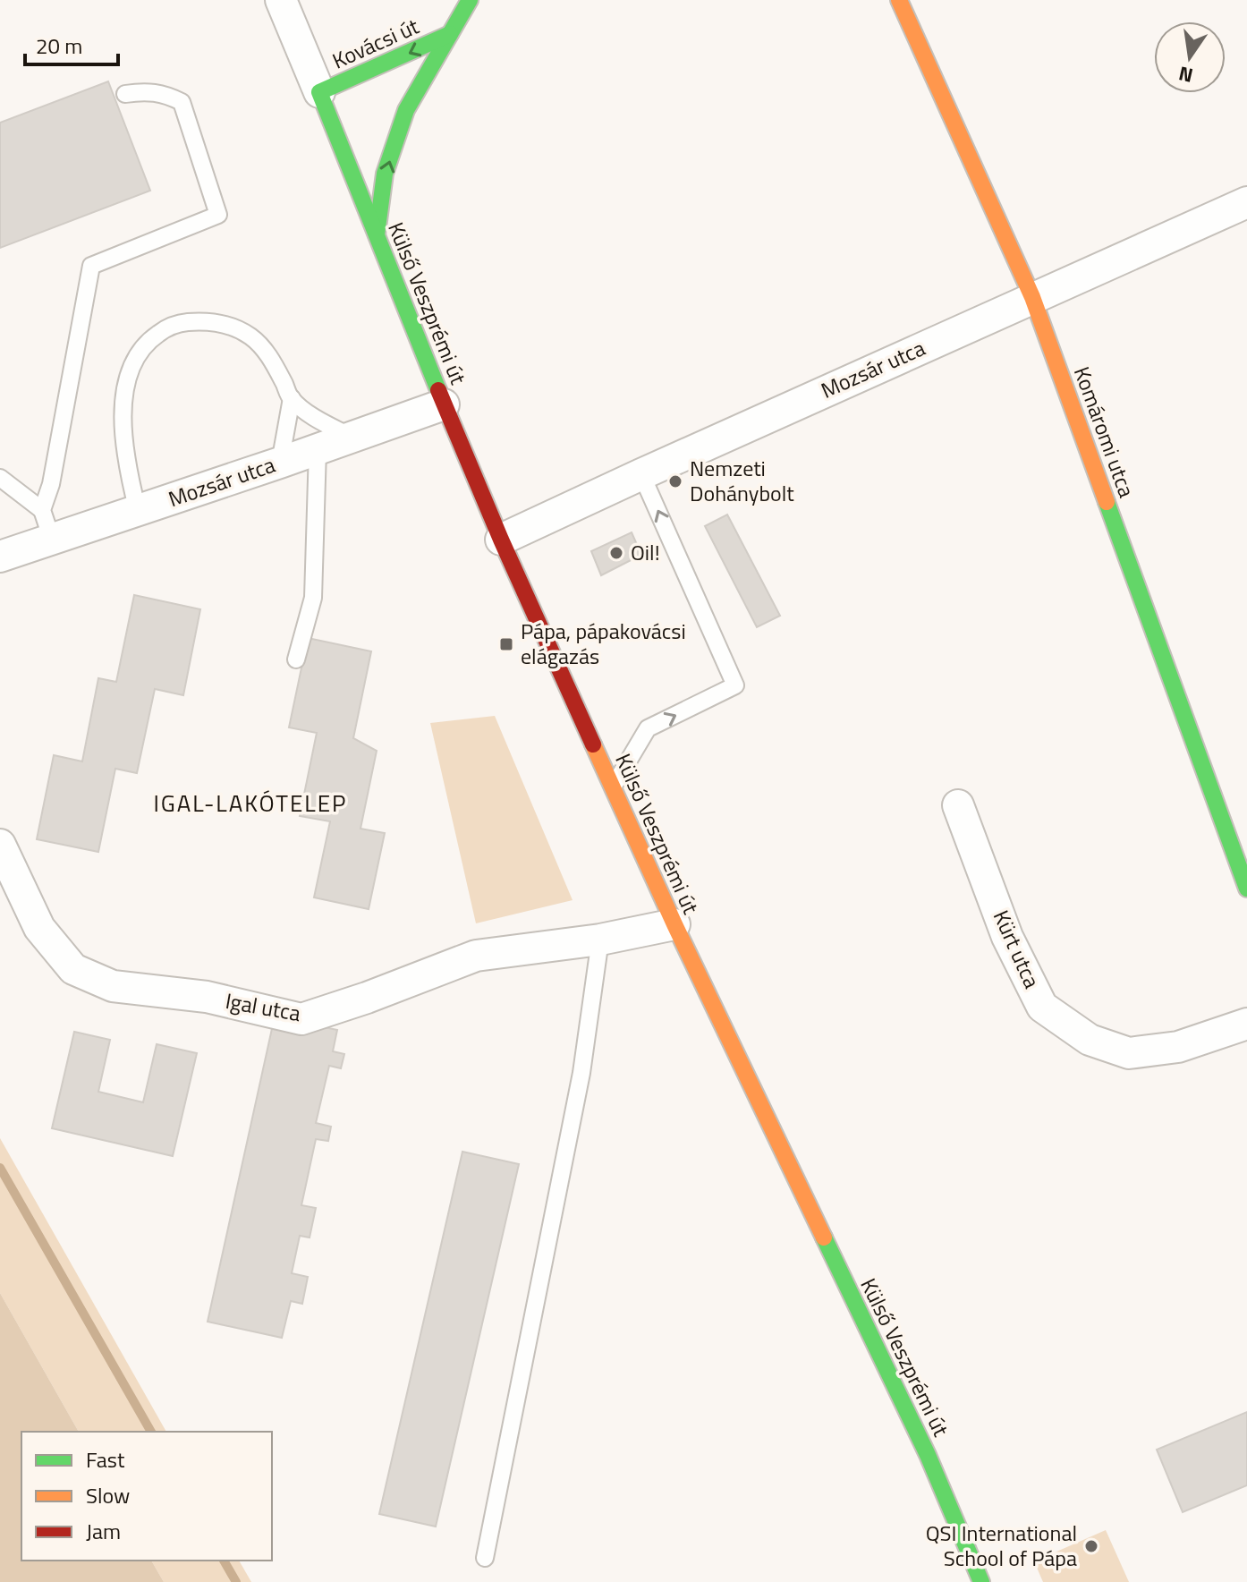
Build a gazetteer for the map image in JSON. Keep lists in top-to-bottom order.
{
  "streets": {
    "street": [
      "Kovácsi út",
      "Külső Veszprémi út",
      "Mozsár utca",
      "Komáromi utca",
      "Kürt utca",
      "Igal utca"
    ]
  },
  "crossings": [
    ["Kovácsi út", "Külső Veszprémi út"],
    ["Külső Veszprémi út", "Mozsár utca"],
    ["Külső Veszprémi út", "Igal utca"],
    ["Mozsár utca", "Komáromi utca"]
  ],
  "districts": ["IGAL-LAKÓTELEP"],
  "places": {
    "other": ["Nemzeti Dohánybolt", "Oil!", "QSI International School of Pápa"],
    "transit": ["Pápa, pápakovácsi elágazás"]
  },
  "legend": ["Fast", "Slow", "Jam"],
  "scale_bar": "20 m",
  "north": "bottom"
}
